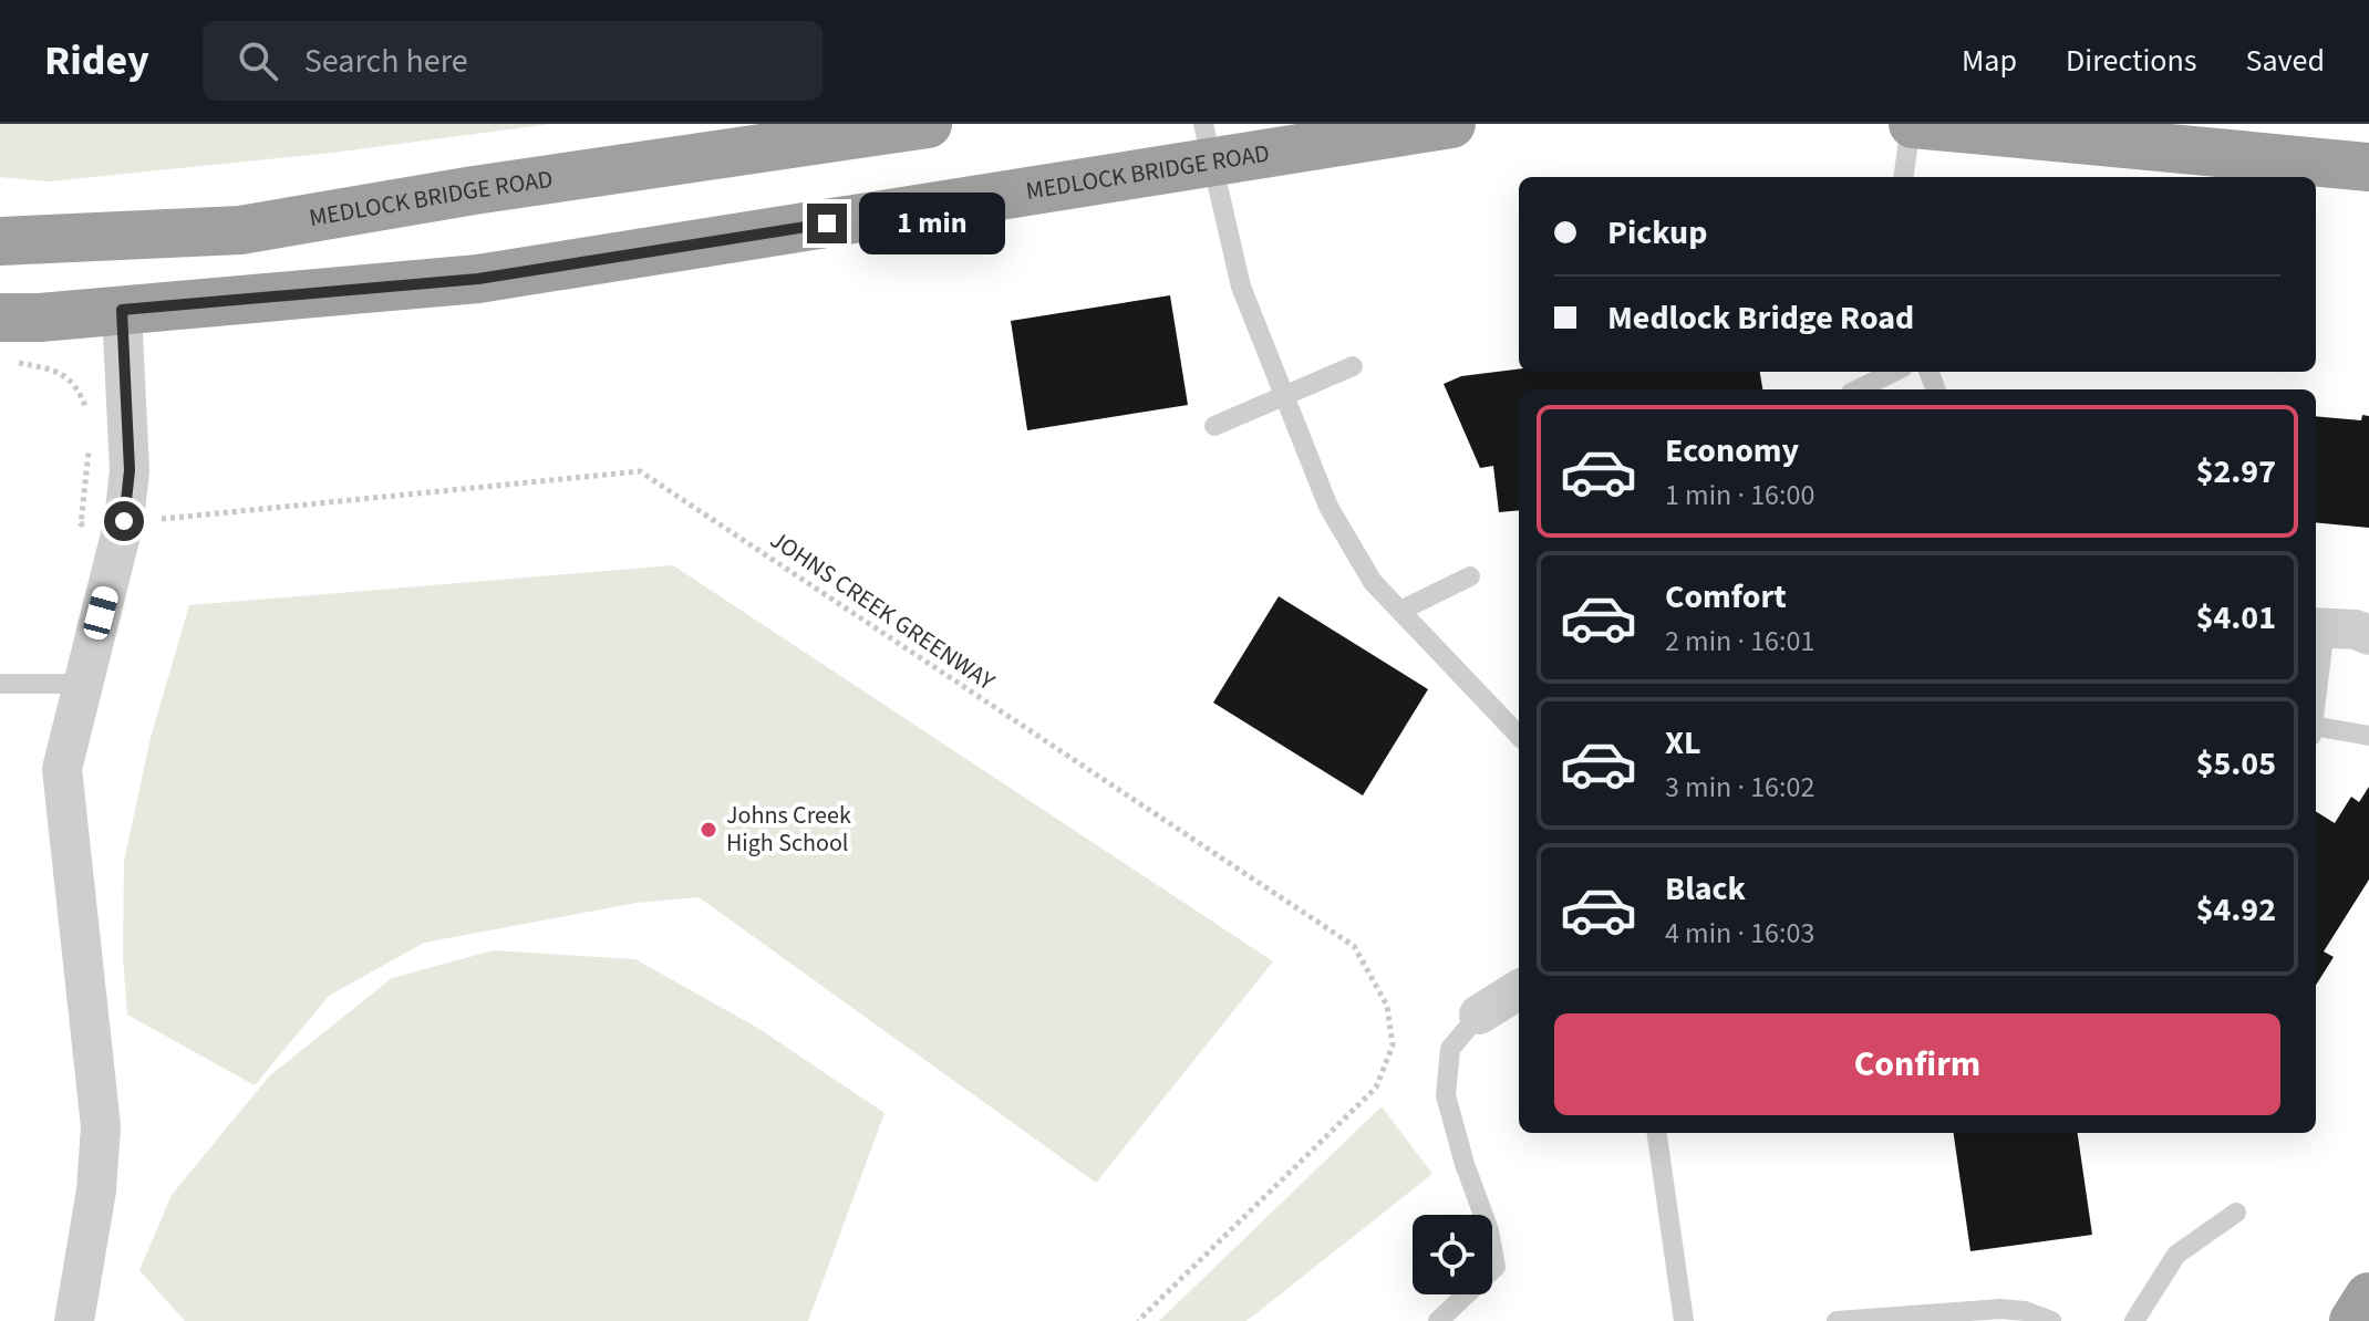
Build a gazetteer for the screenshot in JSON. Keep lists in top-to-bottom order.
{
  "streets": {
    "highway": ["MEDLOCK BRIDGE ROAD"],
    "path": ["JOHNS CREEK GREENWAY"]
  },
  "places": ["Johns Creek High School"],
  "page": {
    "header": "Ridey",
    "search": "Search here",
    "nav": ["Map", "Directions", "Saved"],
    "banner": ["Pickup", "Medlock Bridge Road"],
    "bubble": "1 min",
    "list": [
      {
        "name": "Economy",
        "note": "1 min · 16:00",
        "value": "$2.97"
      },
      {
        "name": "Comfort",
        "note": "2 min · 16:01",
        "value": "$4.01"
      },
      {
        "name": "XL",
        "note": "3 min · 16:02",
        "value": "$5.05"
      },
      {
        "name": "Black",
        "note": "4 min · 16:03",
        "value": "$4.92"
      }
    ],
    "buttons": "Confirm"
  }
}
